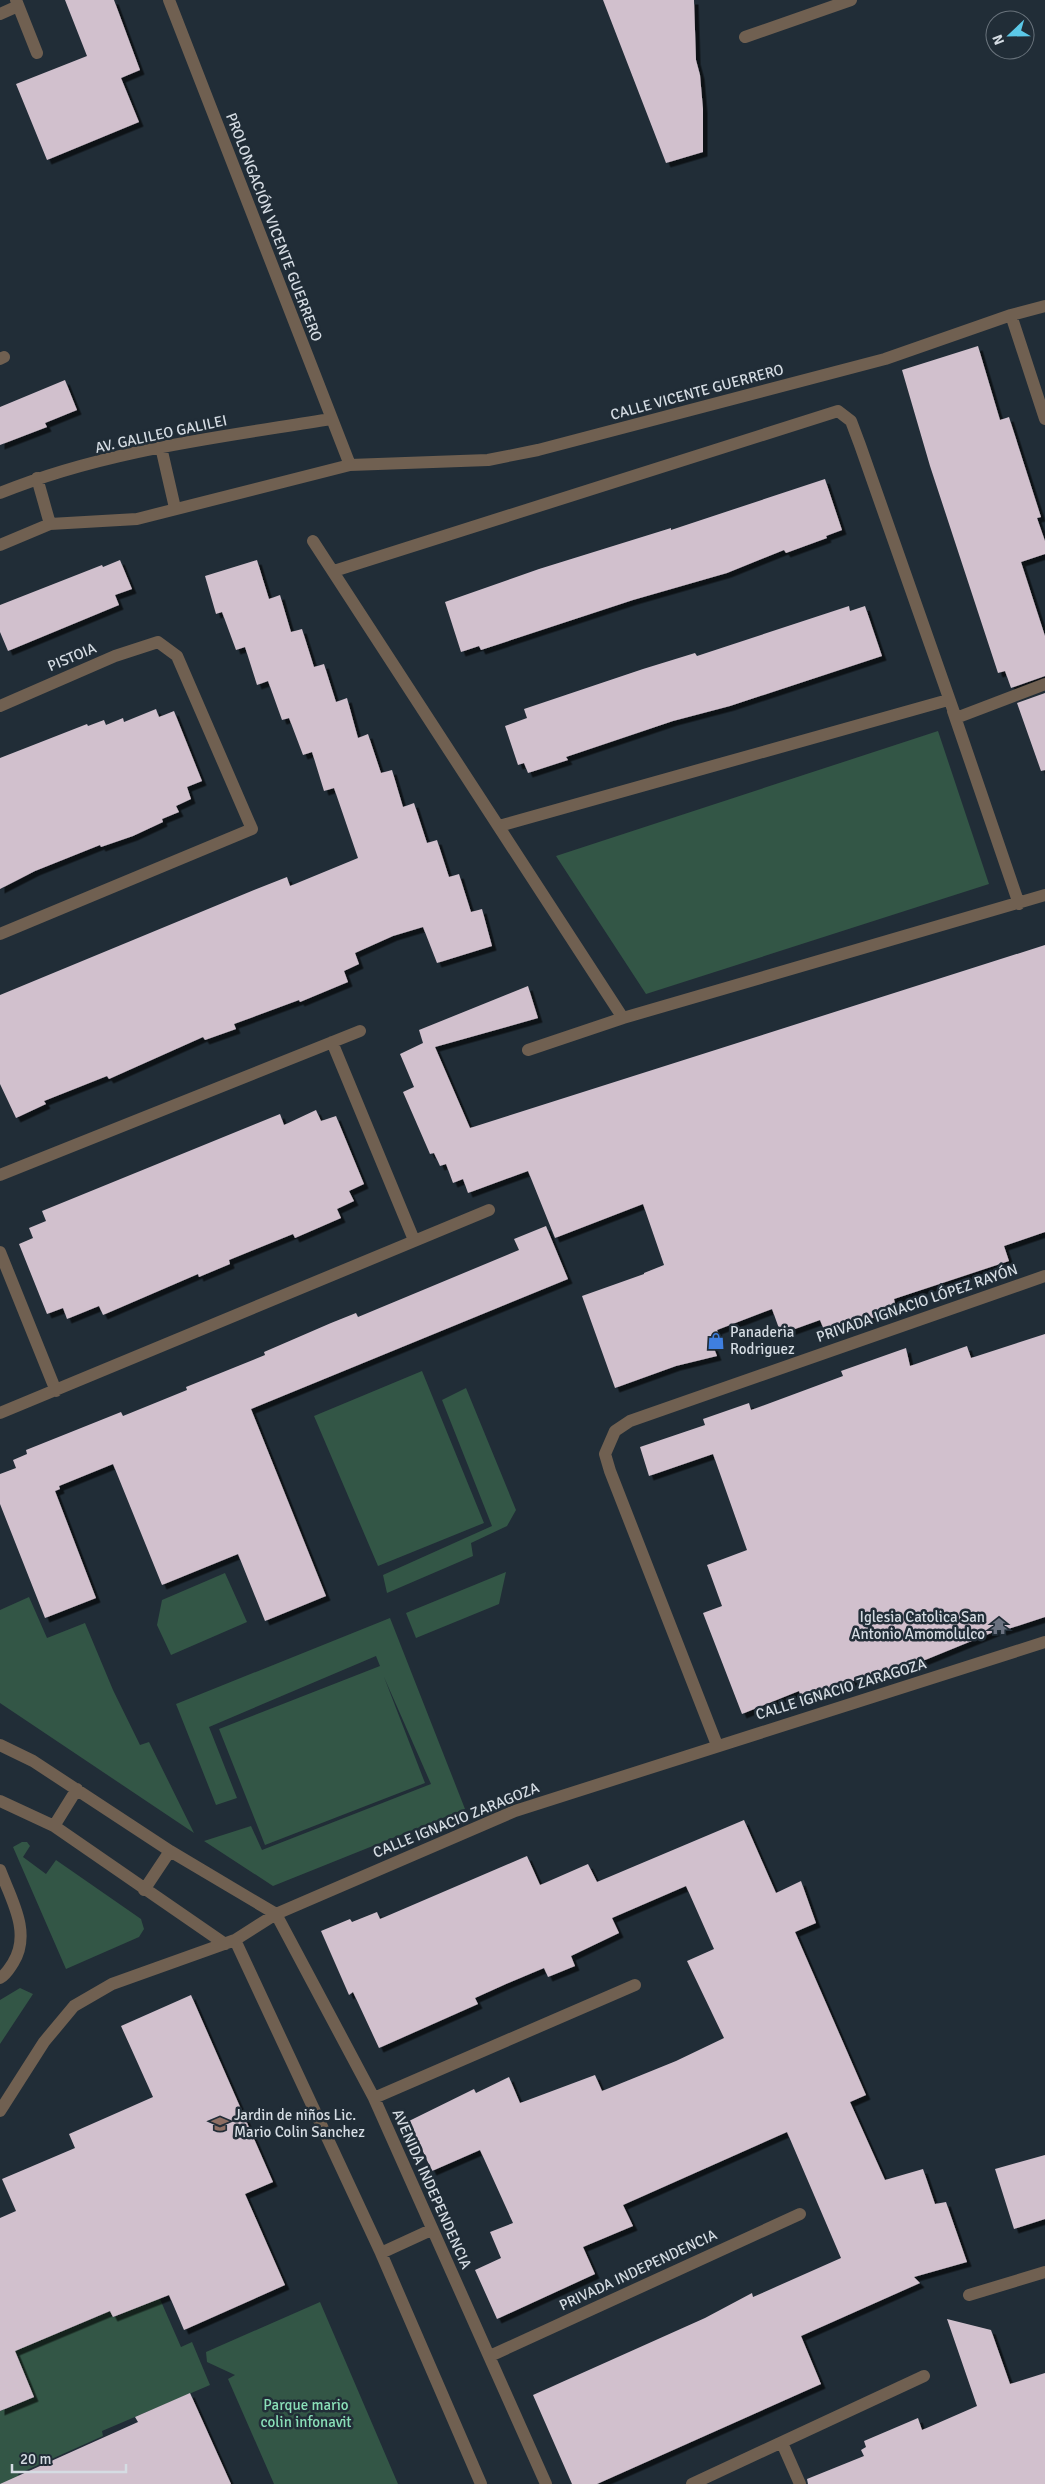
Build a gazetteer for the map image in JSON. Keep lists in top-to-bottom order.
{
  "streets": {
    "street": [
      "PROLONGACIÓN VICENTE GUERRERO",
      "CALLE VICENTE GUERRERO",
      "AV. GALILEO GALILEI",
      "PISTOIA",
      "PRIVADA IGNACIO LÓPEZ RAYÓN",
      "CALLE IGNACIO ZARAGOZA",
      "AVENIDA INDEPENDENCIA",
      "PRIVADA INDEPENDENCIA"
    ]
  },
  "crossings": [
    ["PROLONGACIÓN VICENTE GUERRERO", "CALLE VICENTE GUERRERO"],
    ["PROLONGACIÓN VICENTE GUERRERO", "AV. GALILEO GALILEI"],
    ["PRIVADA IGNACIO LÓPEZ RAYÓN", "CALLE IGNACIO ZARAGOZA"],
    ["CALLE IGNACIO ZARAGOZA", "AVENIDA INDEPENDENCIA"],
    ["AVENIDA INDEPENDENCIA", "PRIVADA INDEPENDENCIA"]
  ],
  "parks": ["Parque mario colin infonavit"],
  "places": {
    "shop": ["Panaderia Rodriguez"],
    "temple": ["Iglesia Catolica San Antonio Amomolulco"],
    "school or university": ["Jardin de niños Lic. Mario Colin Sanchez"]
  },
  "scale_bar": "20 m",
  "north": "left"
}
